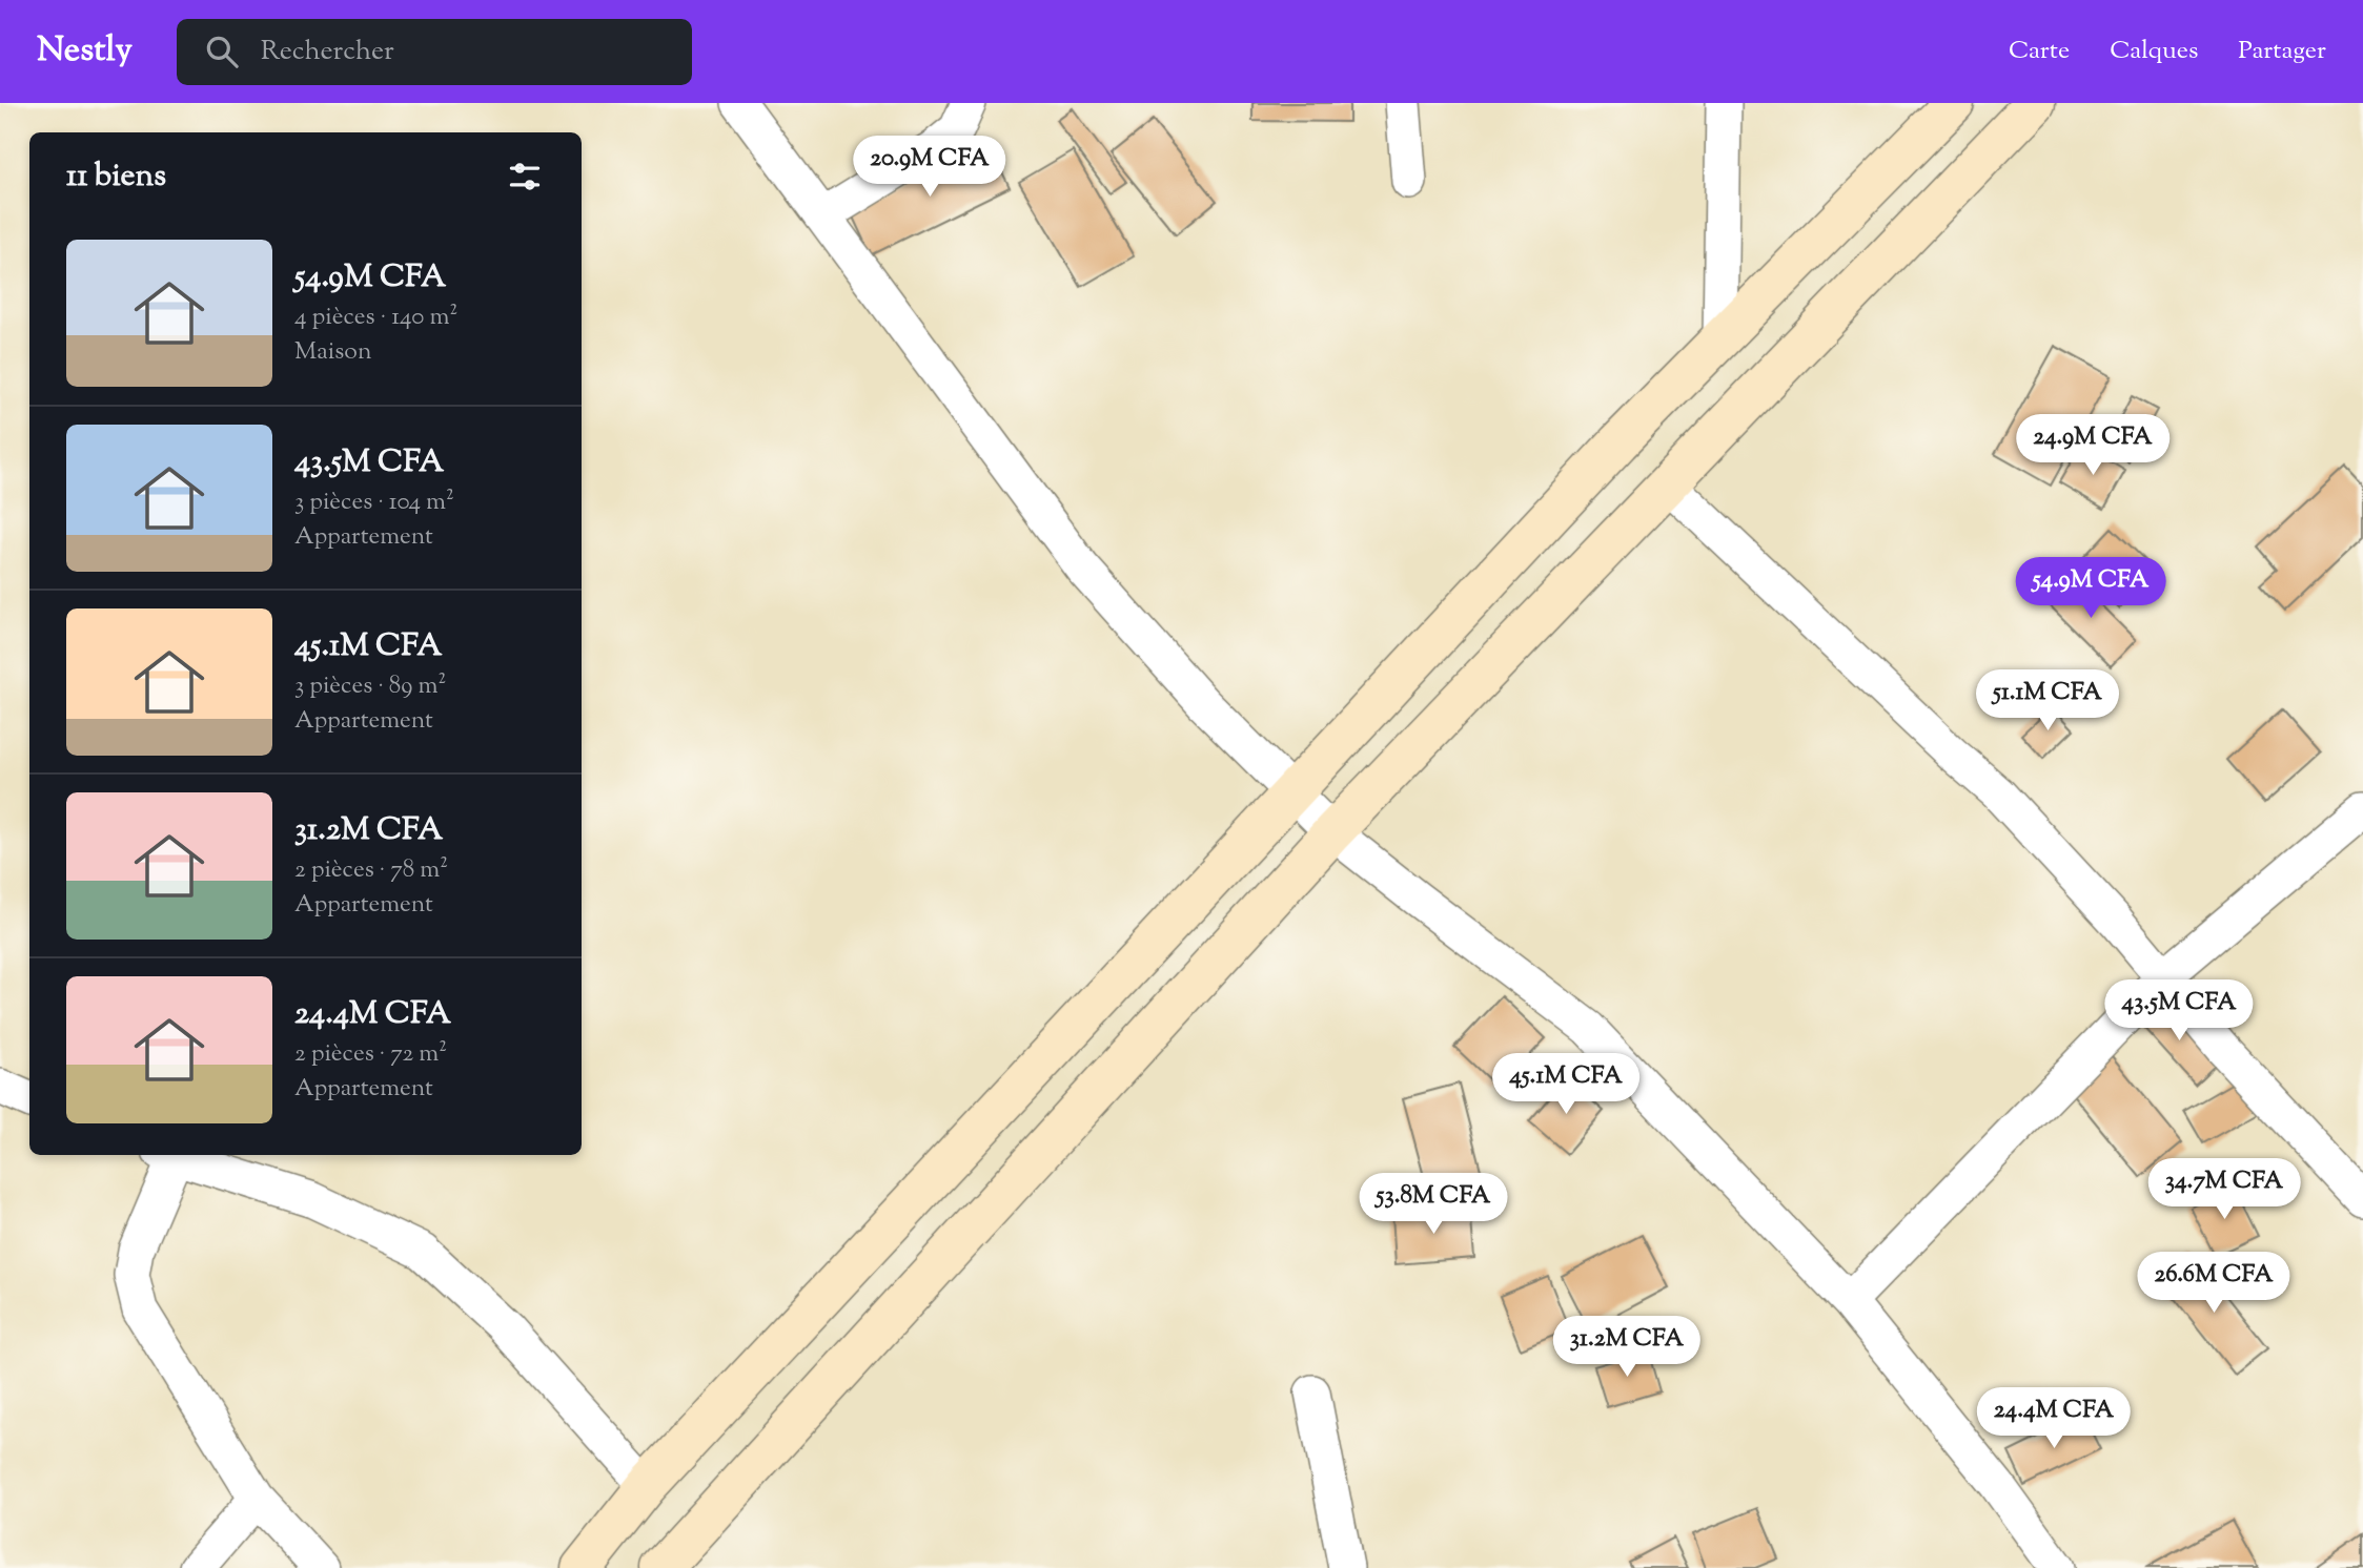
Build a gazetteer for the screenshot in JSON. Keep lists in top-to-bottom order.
{
  "page": {
    "header": "Nestly",
    "search": "Rechercher",
    "nav": ["Carte", "Calques", "Partager"],
    "heading": "11 biens",
    "price": [
      "20.9M CFA",
      "24.9M CFA",
      "54.9M CFA",
      "51.1M CFA",
      "43.5M CFA",
      "45.1M CFA",
      "34.7M CFA",
      "53.8M CFA",
      "26.6M CFA",
      "31.2M CFA",
      "24.4M CFA"
    ],
    "list": [
      {
        "name": "54.9M CFA",
        "note": "4 pièces · 140 m² · Maison"
      },
      {
        "name": "43.5M CFA",
        "note": "3 pièces · 104 m² · Appartement"
      },
      {
        "name": "45.1M CFA",
        "note": "3 pièces · 89 m² · Appartement"
      },
      {
        "name": "31.2M CFA",
        "note": "2 pièces · 78 m² · Appartement"
      },
      {
        "name": "24.4M CFA",
        "note": "2 pièces · 72 m² · Appartement"
      }
    ]
  }
}
